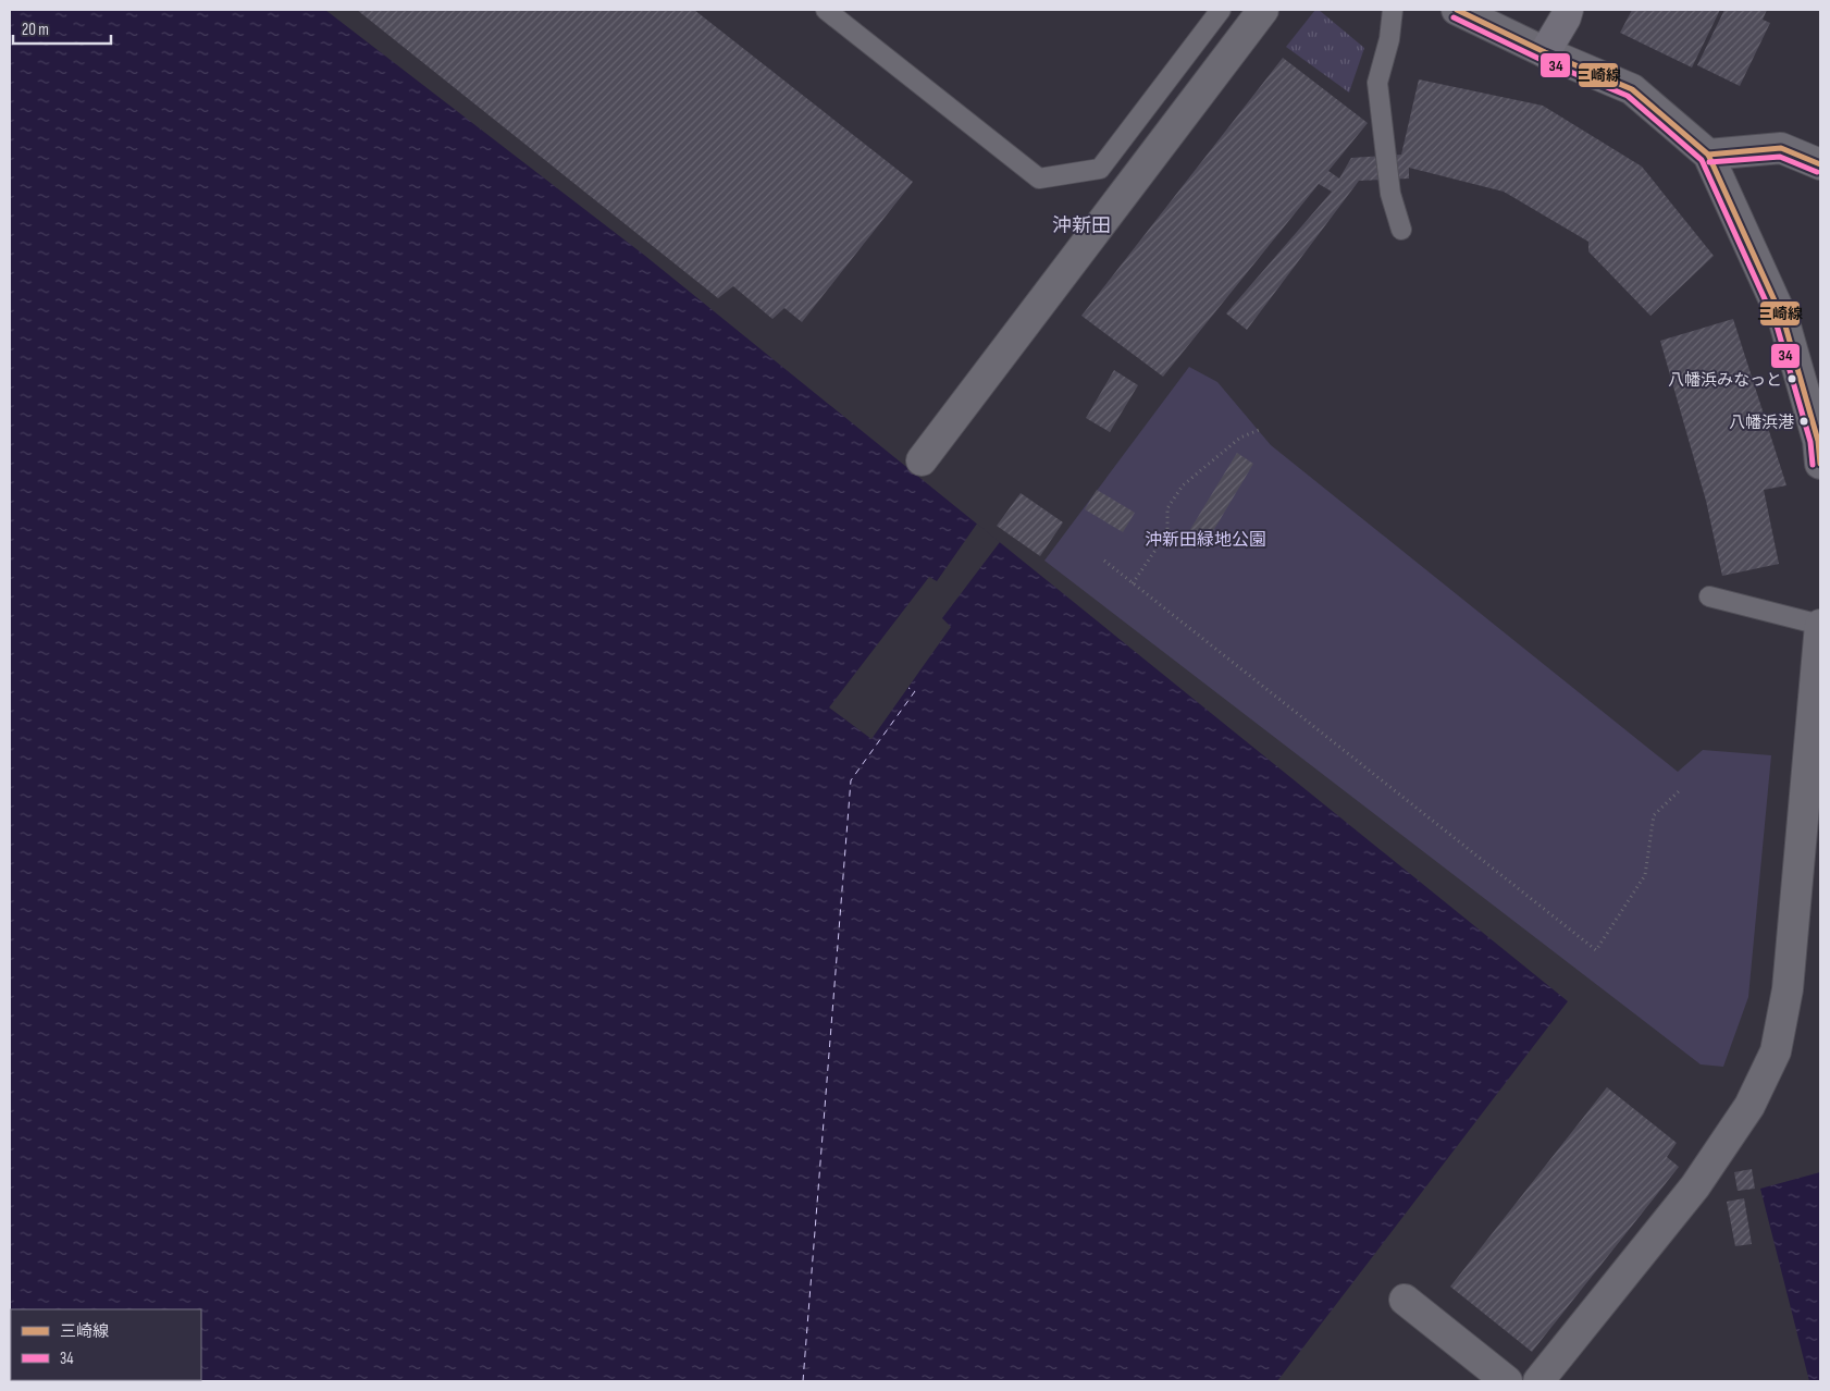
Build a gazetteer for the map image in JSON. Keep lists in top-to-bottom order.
{
  "districts": ["沖新田"],
  "parks": ["沖新田緑地公園"],
  "places": ["八幡浜みなっと", "八幡浜港"],
  "lines": ["transit line 三崎線", "transit line 34"],
  "legend": ["三崎線", "34"],
  "scale_bar": "20 m"
}
